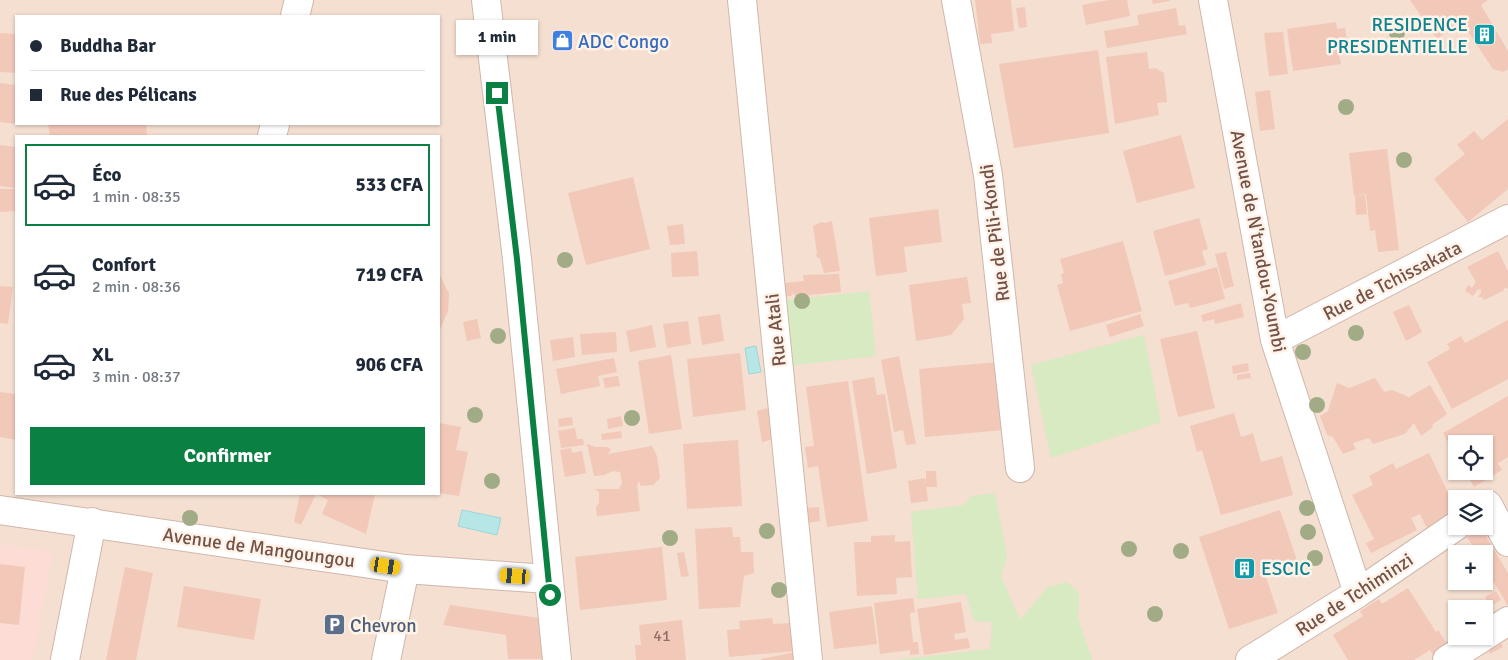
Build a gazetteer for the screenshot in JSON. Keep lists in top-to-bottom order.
{
  "streets": {
    "street": [
      "Rue de Pili-Kondi",
      "Avenue de N'tandou-Youmbi",
      "Rue de Tchissakata",
      "Rue Atali",
      "Avenue de Mangoungou",
      "Rue de Tchiminzi"
    ]
  },
  "crossings": [
    ["Avenue de N'tandou-Youmbi", "Rue de Tchissakata"],
    ["Avenue de N'tandou-Youmbi", "Rue de Tchiminzi"]
  ],
  "places": {
    "building": ["RESIDENCE PRESIDENTIELLE", "ESCIC"],
    "shop": ["ADC Congo"],
    "parking": ["Chevron"]
  },
  "house_numbers": ["41"],
  "page": {
    "banner": ["Buddha Bar", "Rue des Pélicans"],
    "bubble": "1 min",
    "list": [
      {
        "name": "Éco",
        "note": "1 min · 08:35",
        "value": "533 CFA"
      },
      {
        "name": "Confort",
        "note": "2 min · 08:36",
        "value": "719 CFA"
      },
      {
        "name": "XL",
        "note": "3 min · 08:37",
        "value": "906 CFA"
      }
    ],
    "buttons": "Confirmer",
    "map_buttons": ["+", "−"]
  }
}
